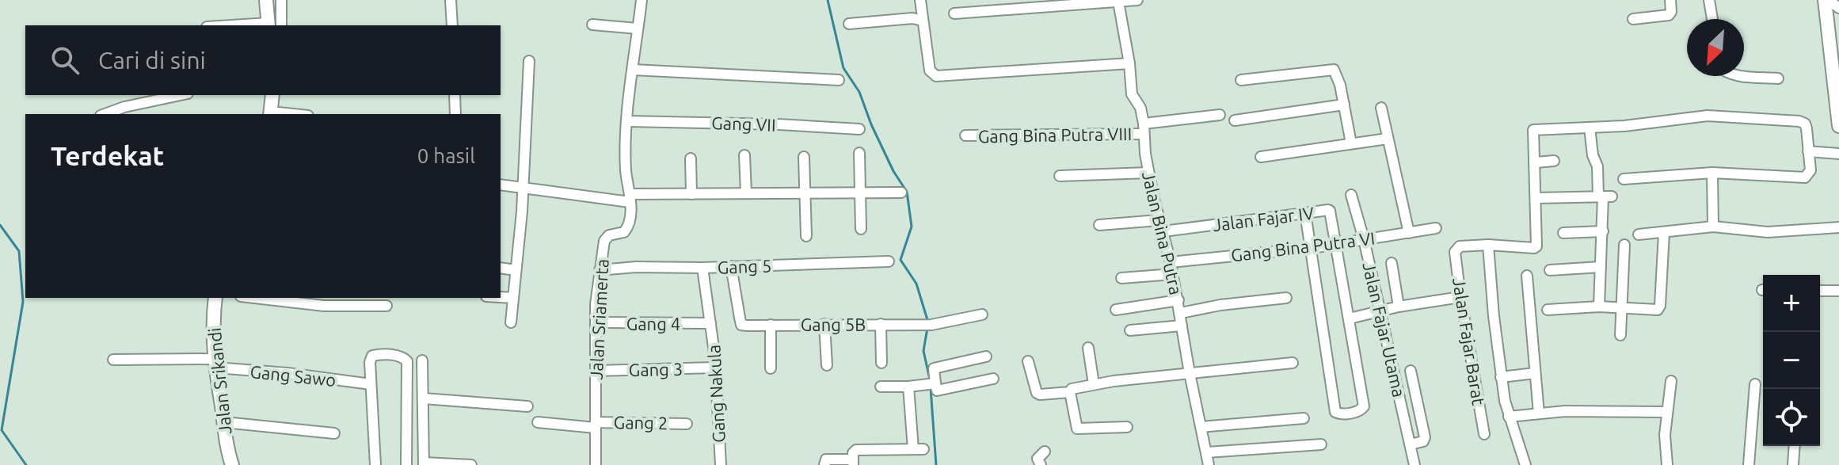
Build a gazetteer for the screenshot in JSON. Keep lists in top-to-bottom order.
{
  "streets": {
    "street": [
      "Gang VII",
      "Gang Bina Putra VIII",
      "Jalan Fajar IV",
      "Jalan Bina Putra",
      "Gang Bina Putra VI",
      "Gang 5",
      "Jalan Sriamerta",
      "Gang 4",
      "Gang 5B",
      "Jalan Fajar Utama",
      "Jalan Fajar Barat",
      "Gang 3",
      "Gang Sawo",
      "Jalan Srikandi",
      "Gang Nakula",
      "Gang 2"
    ]
  },
  "crossings": [
    ["Gang VII", "Jalan Sriamerta"],
    ["Gang Bina Putra VIII", "Jalan Bina Putra"],
    ["Jalan Fajar IV", "Jalan Bina Putra"],
    ["Jalan Fajar IV", "Gang Bina Putra VI"],
    ["Jalan Bina Putra", "Gang Bina Putra VI"],
    ["Gang Bina Putra VI", "Jalan Fajar Utama"],
    ["Gang 5", "Jalan Sriamerta"],
    ["Gang 5", "Gang 5B"],
    ["Gang 5", "Gang Nakula"],
    ["Jalan Sriamerta", "Gang 4"],
    ["Jalan Sriamerta", "Gang 3"],
    ["Jalan Sriamerta", "Gang 2"],
    ["Gang 4", "Gang Nakula"],
    ["Gang 3", "Gang Nakula"],
    ["Gang Sawo", "Jalan Srikandi"]
  ],
  "north": "bottom left",
  "page": {
    "search": "Cari di sini",
    "heading": ["Terdekat", "0 hasil"],
    "map_buttons": ["+", "−"]
  }
}
